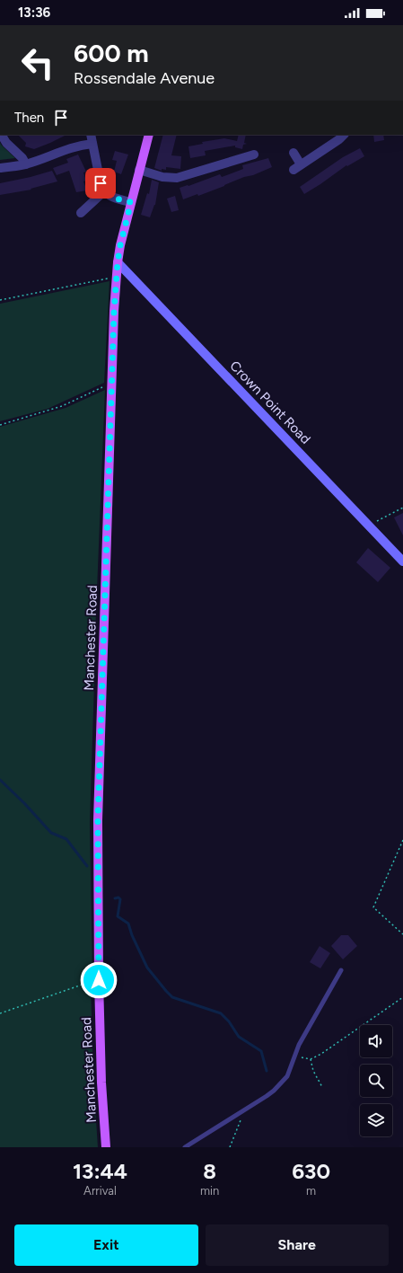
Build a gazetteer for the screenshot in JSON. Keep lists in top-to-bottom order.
{
  "streets": {
    "main road": ["Manchester Road"],
    "street": ["Crown Point Road"]
  },
  "crossings": [
    ["Crown Point Road", "Manchester Road"]
  ],
  "page": {
    "status": "13:36",
    "turn": ["600 m", "Rossendale Avenue"],
    "then": "Then",
    "eta": [
      "13:44",
      "Arrival",
      "8",
      "min",
      "630",
      "m"
    ],
    "buttons": ["Exit", "Share"]
  }
}
